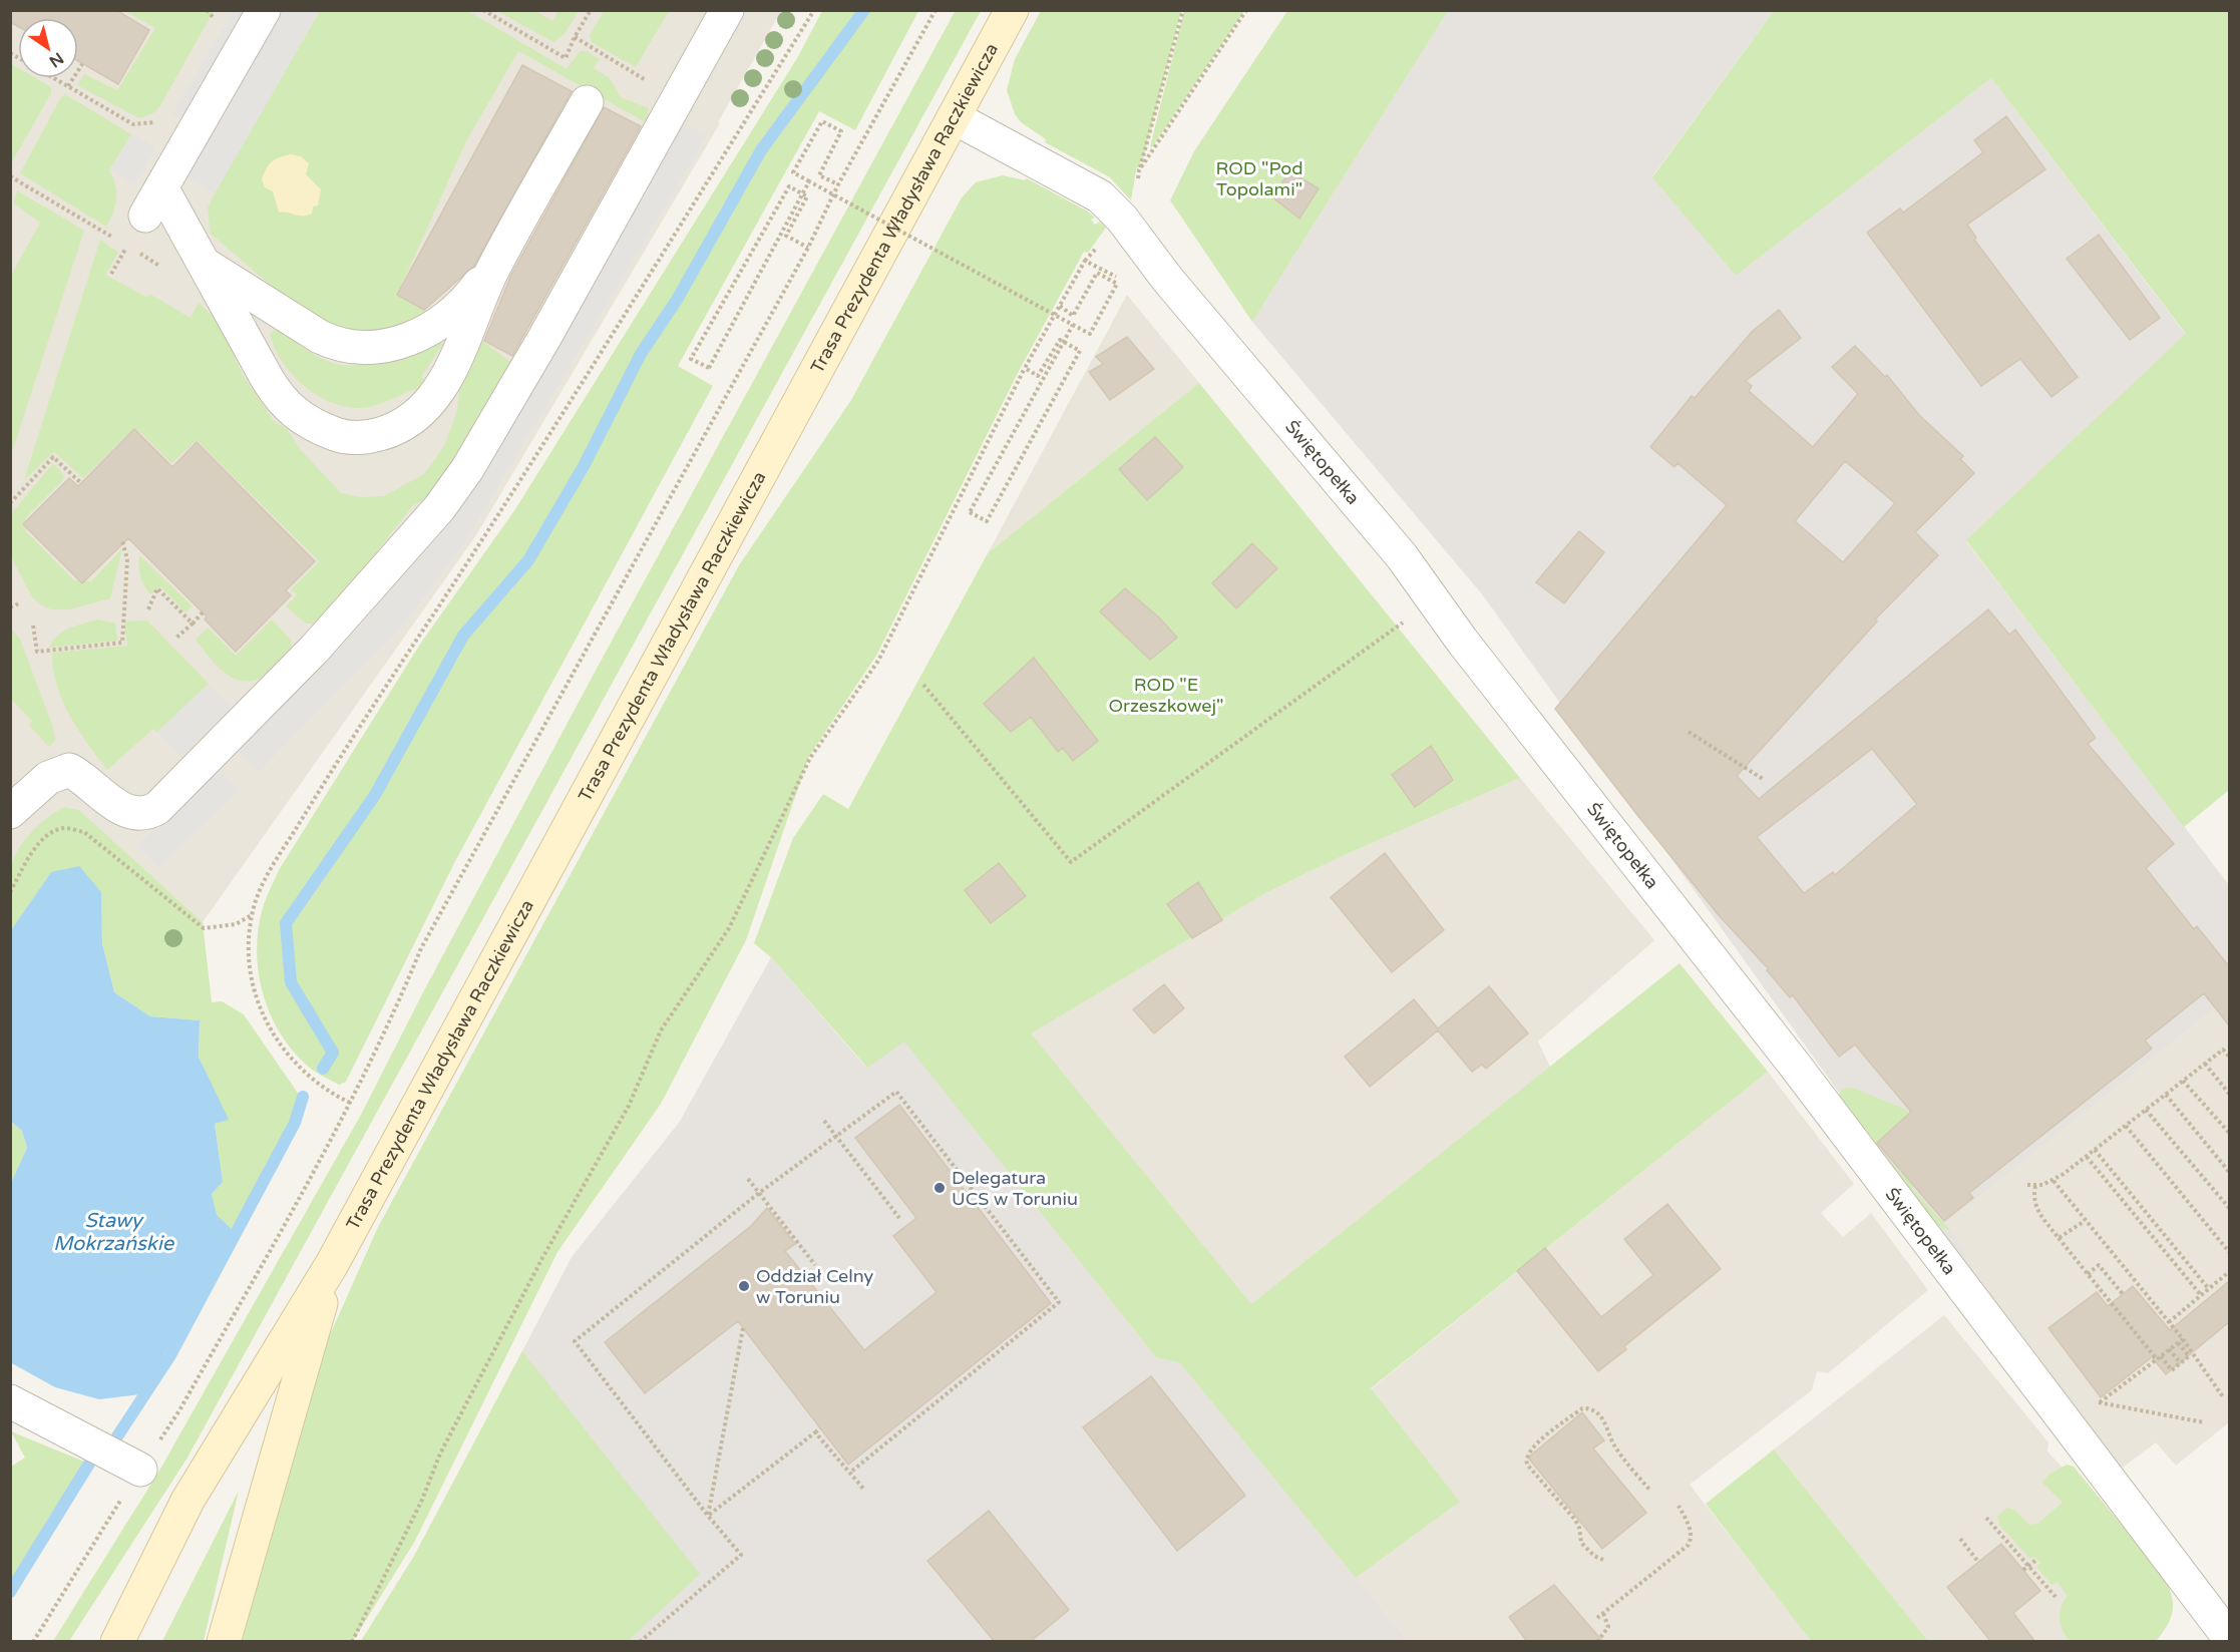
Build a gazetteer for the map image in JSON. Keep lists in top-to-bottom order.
{
  "streets": {
    "main road": ["Trasa Prezydenta Władysława Raczkiewicza"],
    "street": ["Świętopełka"]
  },
  "crossings": [
    ["Trasa Prezydenta Władysława Raczkiewicza", "Świętopełka"]
  ],
  "water": ["Stawy Mokrzańskie"],
  "parks": ["ROD \"Pod Topolami\"", "ROD \"E Orzeszkowej\""],
  "places": ["Delegatura UCS w Toruniu", "Oddział Celny w Toruniu"],
  "north": "bottom right"
}
